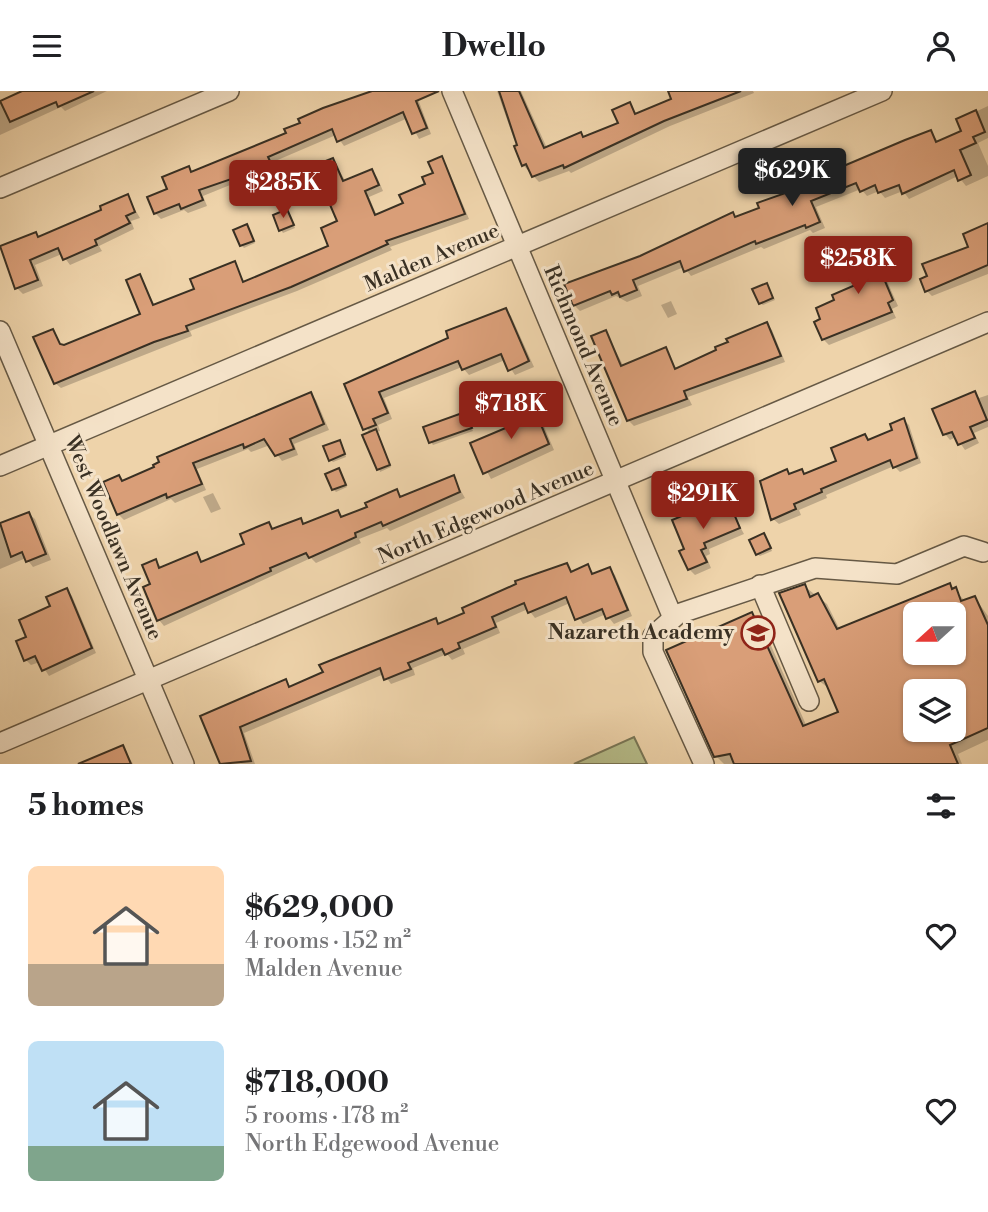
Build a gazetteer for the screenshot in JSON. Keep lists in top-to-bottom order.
{
  "streets": {
    "street": [
      "Malden Avenue",
      "Richmond Avenue",
      "North Edgewood Avenue",
      "West Woodlawn Avenue"
    ]
  },
  "crossings": [
    ["Malden Avenue", "Richmond Avenue"],
    ["Malden Avenue", "West Woodlawn Avenue"],
    ["Richmond Avenue", "North Edgewood Avenue"],
    ["North Edgewood Avenue", "West Woodlawn Avenue"]
  ],
  "places": {
    "school or university": ["Nazareth Academy"]
  },
  "north": "left",
  "page": {
    "header": "Dwello",
    "price": [
      "$629K",
      "$285K",
      "$258K",
      "$718K",
      "$291K"
    ],
    "heading": "5 homes",
    "list": [
      {
        "name": "$629,000",
        "note": "4 rooms · 152 m² · Malden Avenue"
      },
      {
        "name": "$718,000",
        "note": "5 rooms · 178 m² · North Edgewood Avenue"
      }
    ]
  }
}
